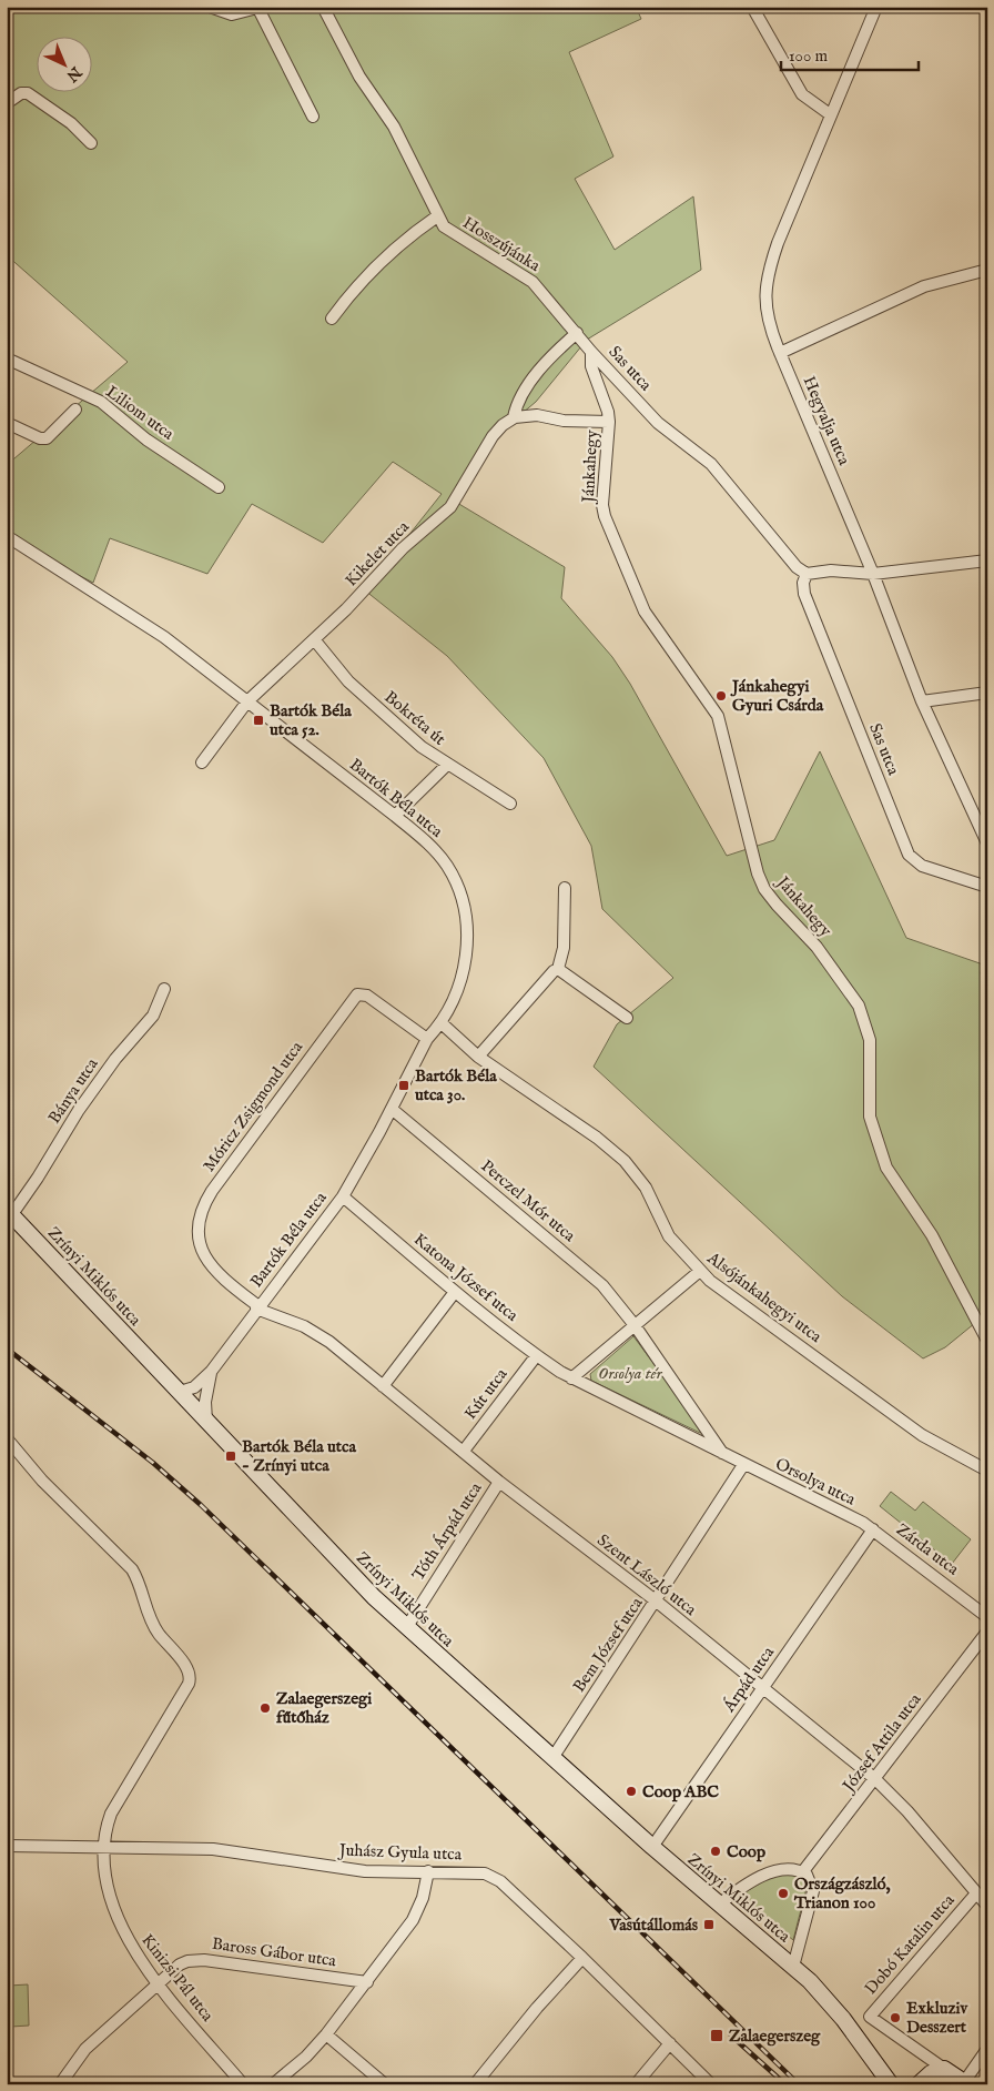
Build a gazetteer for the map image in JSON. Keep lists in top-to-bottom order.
{
  "streets": {
    "main road": ["Zrínyi Miklós utca"],
    "street": [
      "Hosszújánka",
      "Sas utca",
      "Liliom utca",
      "Hegyalja utca",
      "Jánkahegy",
      "Kikelet utca",
      "Bokréta út",
      "Bartók Béla utca",
      "Bánya utca",
      "Móricz Zsigmond utca",
      "Perczel Mór utca",
      "Katona József utca",
      "Alsójánkahegyi utca",
      "Kút utca",
      "Orsolya utca",
      "Tóth Árpád utca",
      "Zárda utca",
      "Szent László utca",
      "Bem József utca",
      "Árpád utca",
      "József Attila utca",
      "Juhász Gyula utca",
      "Dobó Katalin utca",
      "Baross Gábor utca",
      "Kinizsi Pál utca"
    ]
  },
  "crossings": [
    ["Hosszújánka", "Sas utca"],
    ["Hosszújánka", "Jánkahegy"],
    ["Hosszújánka", "Kikelet utca"],
    ["Kikelet utca", "Bokréta út"],
    ["Kikelet utca", "Bartók Béla utca"],
    ["Bartók Béla utca", "Móricz Zsigmond utca"],
    ["Bartók Béla utca", "Perczel Mór utca"],
    ["Bartók Béla utca", "Katona József utca"],
    ["Bartók Béla utca", "Alsójánkahegyi utca"],
    ["Bartók Béla utca", "Szent László utca"],
    ["Bánya utca", "Zrínyi Miklós utca"],
    ["Móricz Zsigmond utca", "Szent László utca"],
    ["Zrínyi Miklós utca", "Tóth Árpád utca"],
    ["Zrínyi Miklós utca", "Bem József utca"],
    ["Zrínyi Miklós utca", "Árpád utca"],
    ["Katona József utca", "Kút utca"],
    ["Kút utca", "Szent László utca"],
    ["Orsolya utca", "Zárda utca"],
    ["Orsolya utca", "Bem József utca"],
    ["Orsolya utca", "Árpád utca"],
    ["Tóth Árpád utca", "Szent László utca"],
    ["Zárda utca", "Árpád utca"],
    ["Szent László utca", "Bem József utca"],
    ["Szent László utca", "Árpád utca"],
    ["Szent László utca", "József Attila utca"],
    ["Szent László utca", "Dobó Katalin utca"],
    ["Juhász Gyula utca", "Kinizsi Pál utca"],
    ["Baross Gábor utca", "Kinizsi Pál utca"]
  ],
  "parks": ["Orsolya tér"],
  "places": {
    "other": [
      "Jánkahegyi Gyuri Csárda",
      "Zalaegerszegi fűtőház",
      "Coop ABC",
      "Coop",
      "Országzászló, Trianon 100",
      "Exkluziv Desszert"
    ],
    "transit": [
      "Bartók Béla utca 52.",
      "Bartók Béla utca 30.",
      "Bartók Béla utca - Zrínyi utca",
      "Vasútállomás",
      "Zalaegerszeg"
    ]
  },
  "scale_bar": "100 m",
  "north": "bottom right"
}
